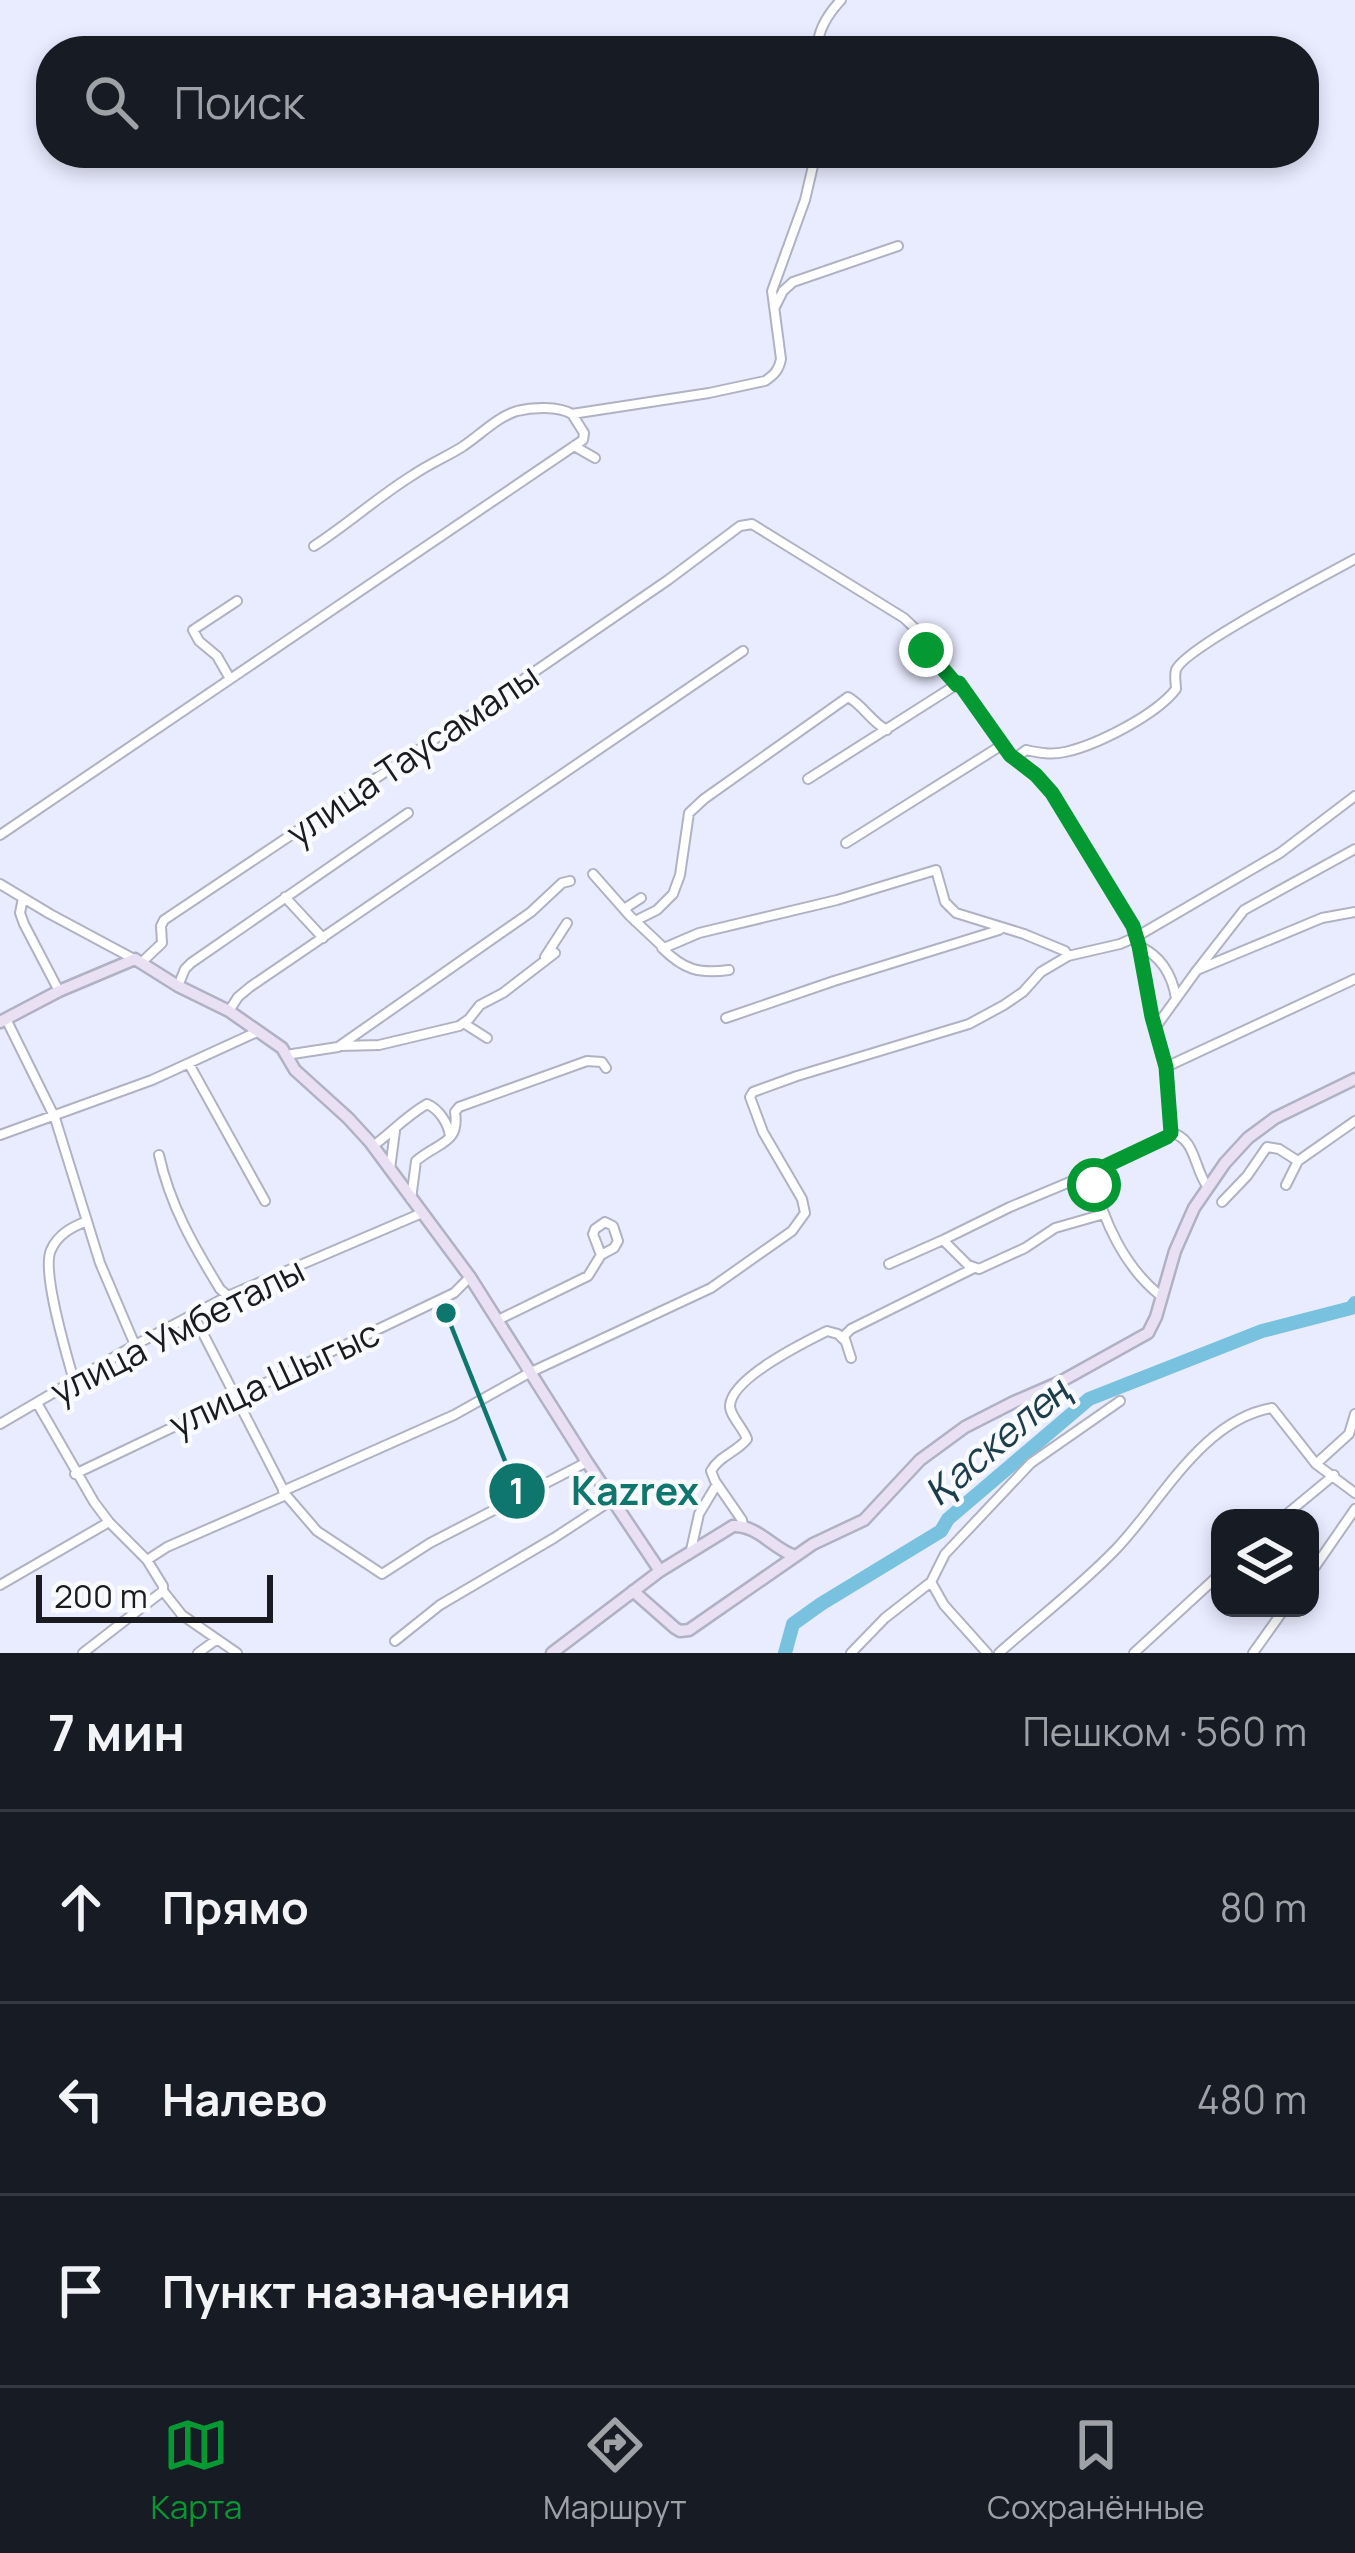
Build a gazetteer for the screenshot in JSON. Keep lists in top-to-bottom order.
{
  "streets": {
    "street": ["улица Таусамалы", "улица Умбеталы", "улица Шыгыс"]
  },
  "water": ["Қаскелең"],
  "places": ["Kazrex"],
  "scale_bar": "200 m",
  "page": {
    "search": "Поиск",
    "scale": "200 m",
    "heading": ["7 мин", "Пешком · 560 m"],
    "list": [
      ["Прямо", "80 m"],
      ["Налево", "480 m"],
      "Пункт назначения"
    ],
    "nav": ["Карта", "Маршрут", "Сохранённые"]
  }
}
